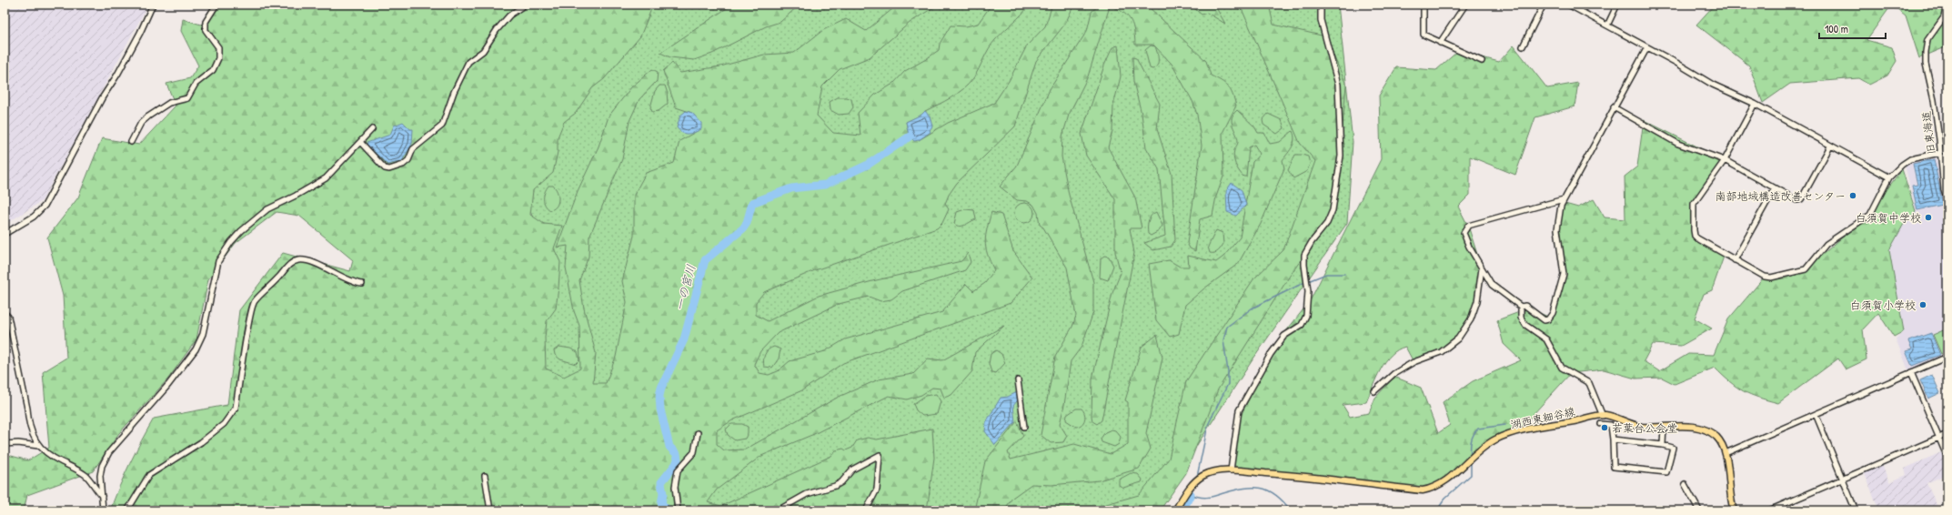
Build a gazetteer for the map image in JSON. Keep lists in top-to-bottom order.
{
  "streets": {
    "main road": ["湖西東細谷線"],
    "street": ["旧東海道"]
  },
  "water": ["一の宮川"],
  "places": [
    "南部地域構造改善センター",
    "白須賀中学校",
    "白須賀小学校",
    "若葉台公会堂"
  ],
  "scale_bar": "100 m"
}
